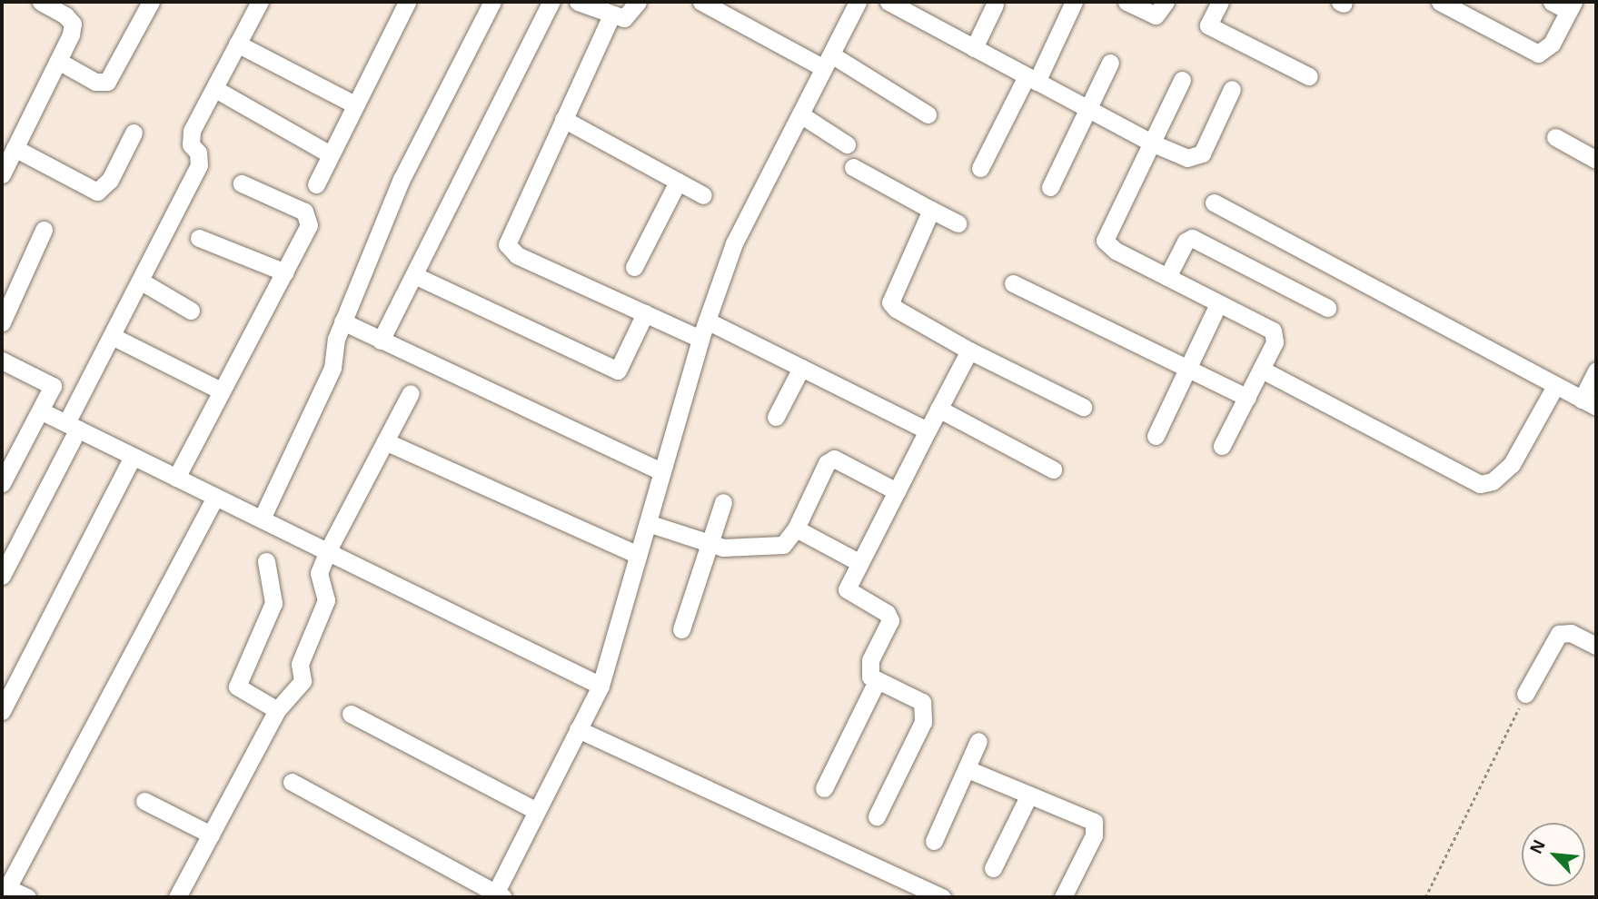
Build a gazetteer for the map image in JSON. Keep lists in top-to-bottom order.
{
  "north": "top left"
}
